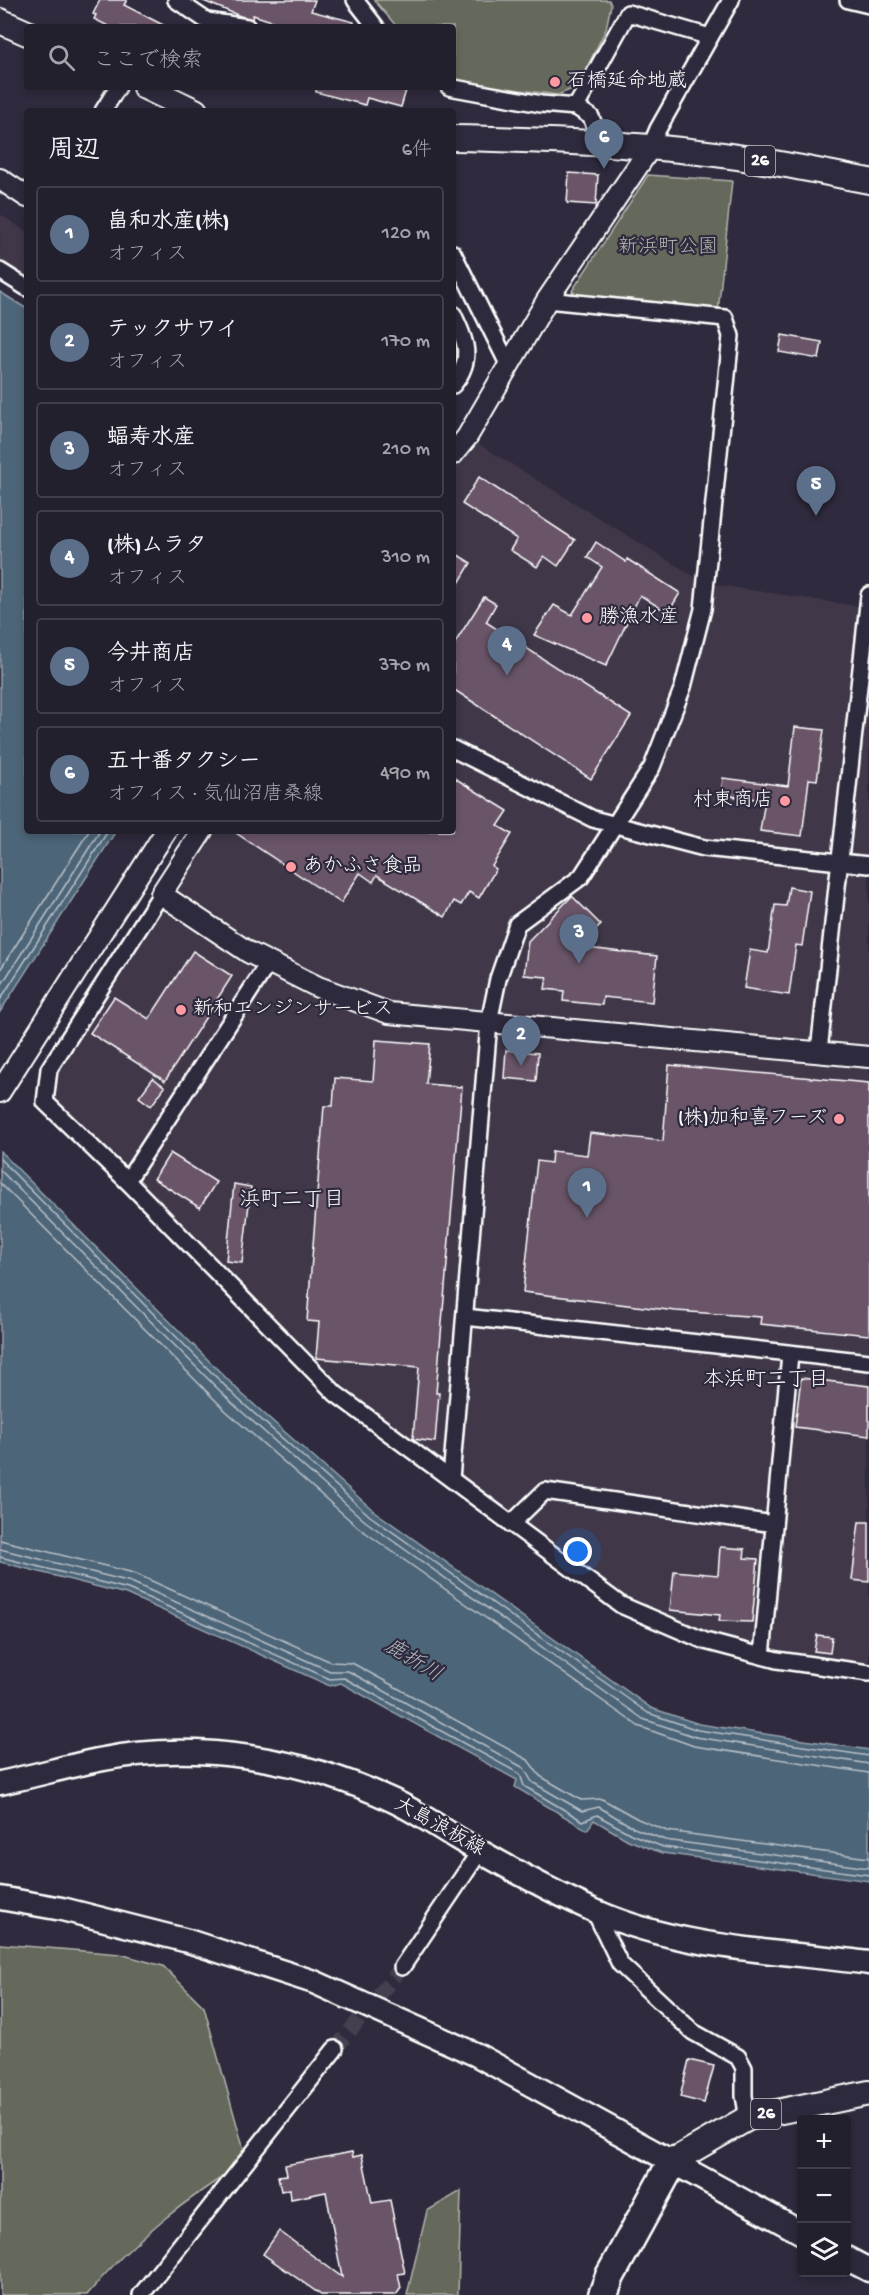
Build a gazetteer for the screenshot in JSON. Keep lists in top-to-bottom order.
{
  "streets": {
    "main road": ["26", "大島浪板線"]
  },
  "districts": ["浜町二丁目", "本浜町二丁目"],
  "water": ["鹿折川"],
  "parks": ["新浜町公園"],
  "places": [
    "石橋延命地蔵",
    "勝漁水産",
    "村東商店",
    "あかふさ食品",
    "新和エンジンサービス",
    "(株)加和喜フーズ"
  ],
  "page": {
    "search": "ここで検索",
    "heading": ["周辺", "6件"],
    "pins": [
      "6",
      "5",
      "4",
      "3",
      "2",
      "1"
    ],
    "list": [
      {
        "mark": "1",
        "name": "畠和水産(株)",
        "note": "オフィス",
        "value": "120 m"
      },
      {
        "mark": "2",
        "name": "テックサワイ",
        "note": "オフィス",
        "value": "170 m"
      },
      {
        "mark": "3",
        "name": "蝠寿水産",
        "note": "オフィス",
        "value": "210 m"
      },
      {
        "mark": "4",
        "name": "(株)ムラタ",
        "note": "オフィス",
        "value": "310 m"
      },
      {
        "mark": "5",
        "name": "今井商店",
        "note": "オフィス",
        "value": "370 m"
      },
      {
        "mark": "6",
        "name": "五十番タクシー",
        "note": "オフィス · 気仙沼唐桑線",
        "value": "490 m"
      }
    ],
    "map_buttons": ["+", "−"]
  }
}
